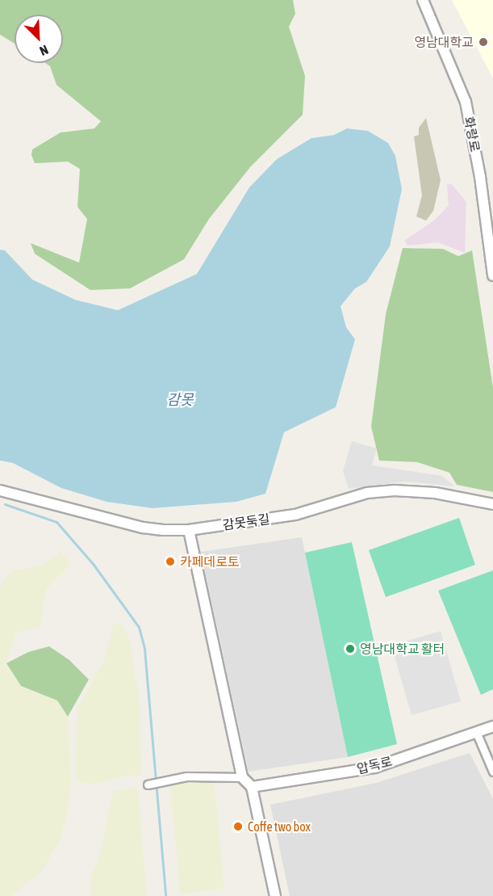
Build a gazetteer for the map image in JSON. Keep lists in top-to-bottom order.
{
  "streets": {
    "street": ["화랑로", "감못둑길", "압독로"]
  },
  "water": ["감못"],
  "places": [
    "영남대학교",
    "카페데로토",
    "영남대학교 활터",
    "Coffe two box"
  ],
  "north": "bottom right"
}
